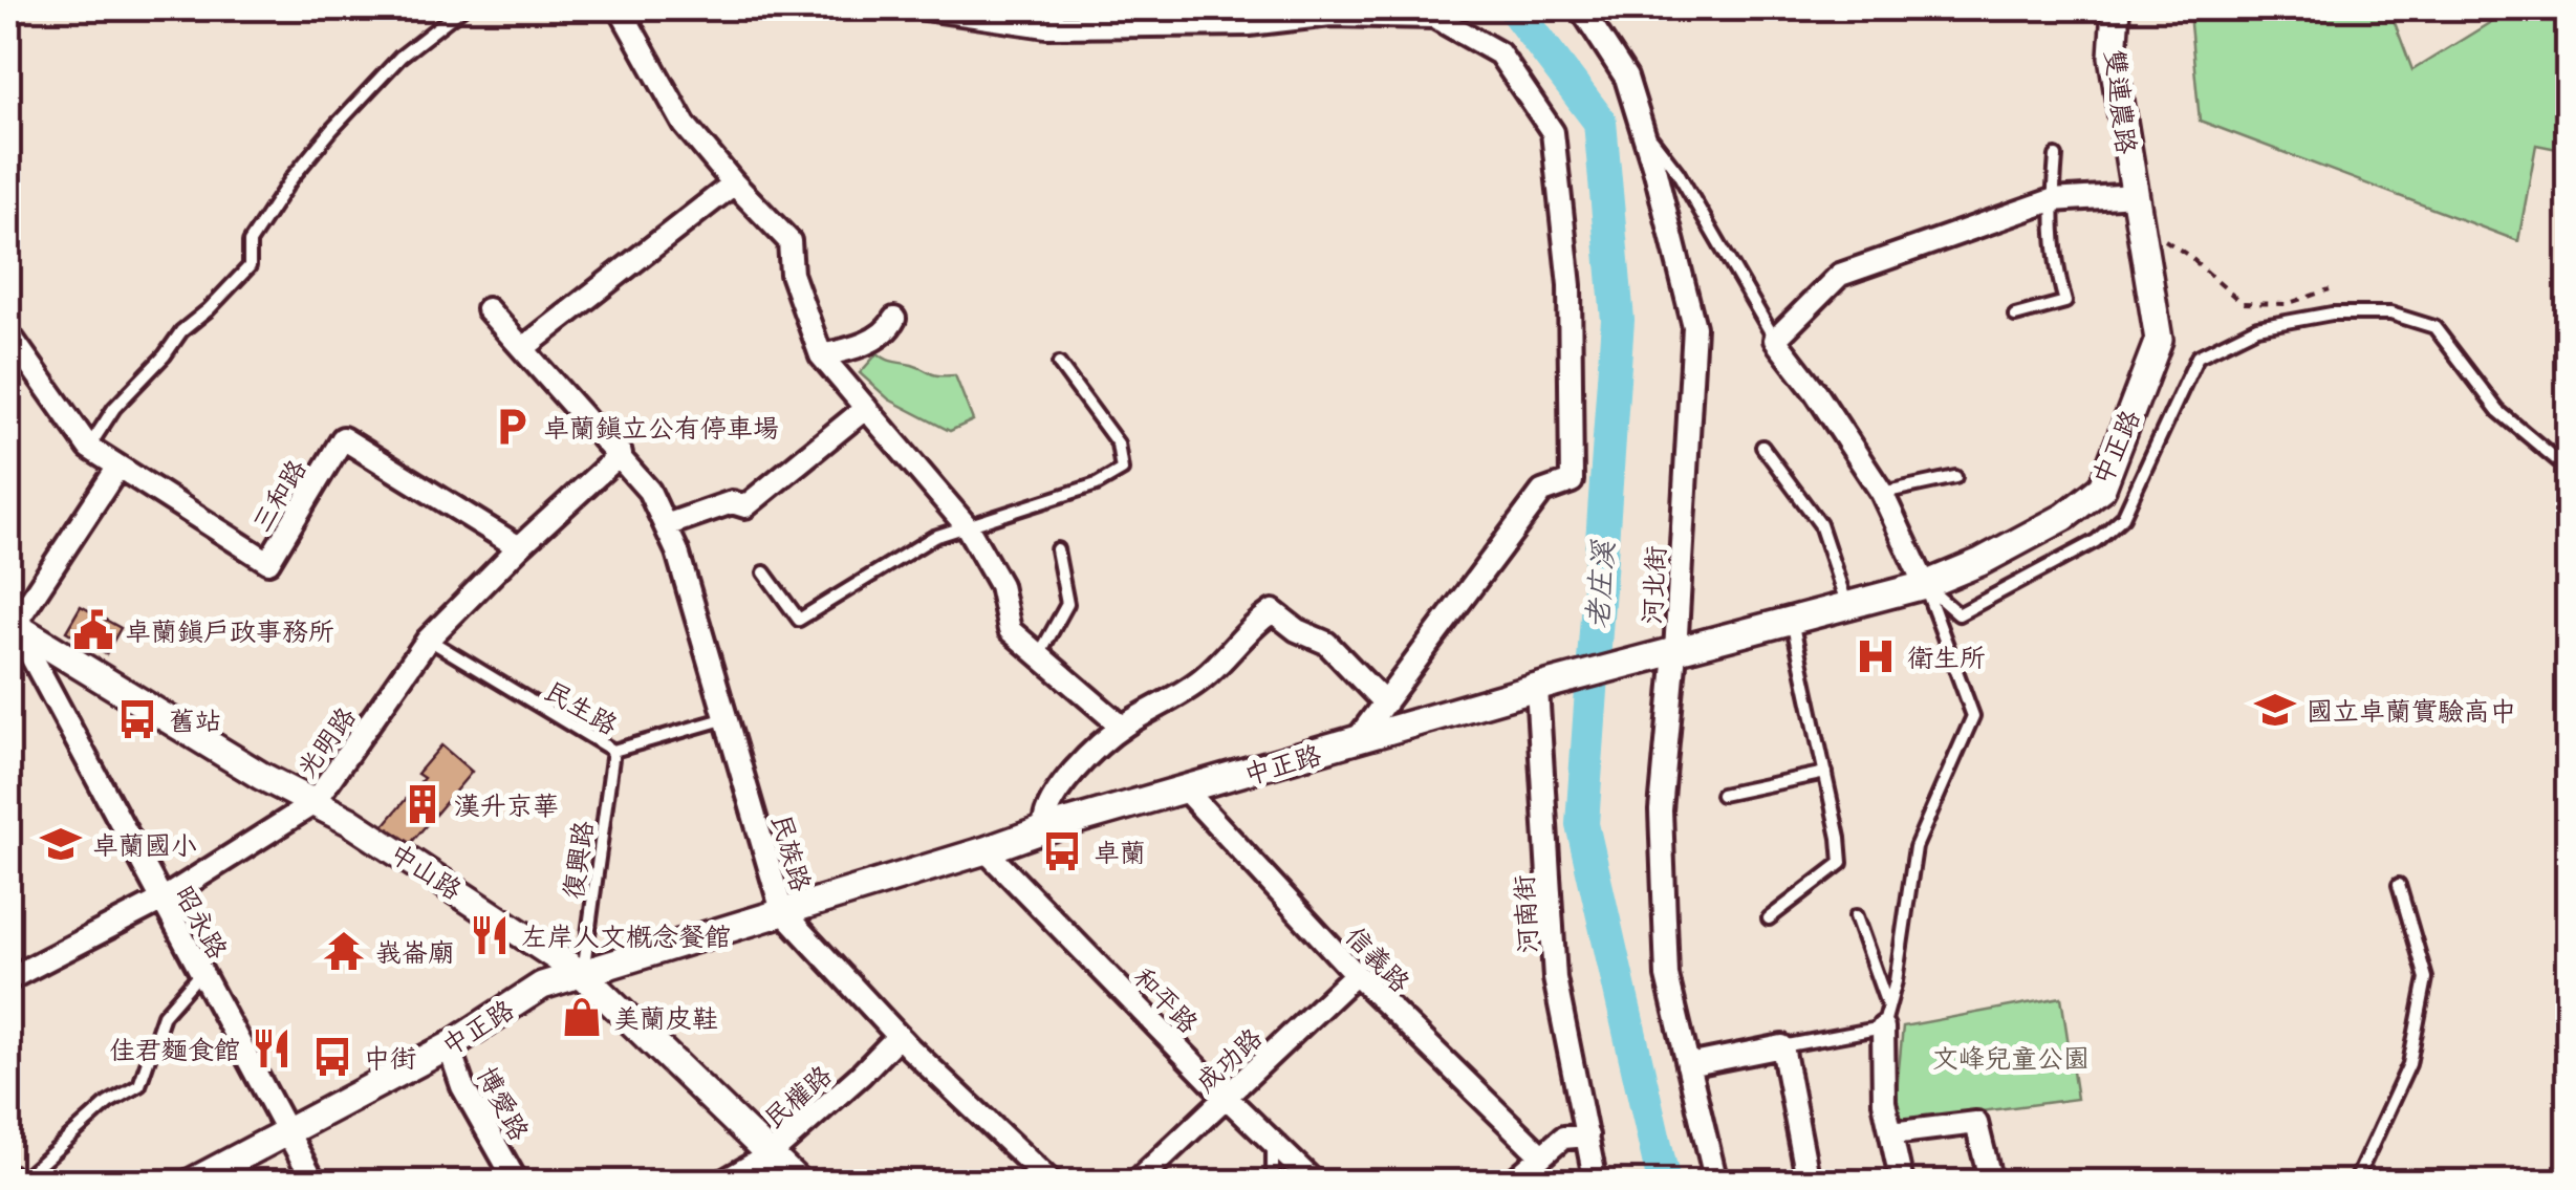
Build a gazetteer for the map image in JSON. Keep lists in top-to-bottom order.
{
  "streets": {
    "street": [
      "雙連農路",
      "中正路",
      "三和路",
      "河北街",
      "光明路",
      "民族路",
      "中山路",
      "河南街",
      "昭永路",
      "信義路",
      "和平路",
      "成功路",
      "民權路",
      "博愛路"
    ],
    "lane": ["民生路", "復興路"]
  },
  "crossings": [
    ["雙連農路", "中正路"],
    ["中正路", "河北街"],
    ["中正路", "民族路"],
    ["中正路", "復興路"],
    ["中正路", "中山路"],
    ["中正路", "河南街"],
    ["中正路", "昭永路"],
    ["中正路", "信義路"],
    ["中正路", "和平路"],
    ["中正路", "博愛路"],
    ["三和路", "光明路"],
    ["民生路", "光明路"],
    ["民生路", "民族路"],
    ["民生路", "復興路"],
    ["光明路", "民族路"],
    ["光明路", "中山路"],
    ["光明路", "昭永路"],
    ["民族路", "民權路"],
    ["復興路", "中山路"],
    ["中山路", "昭永路"],
    ["中山路", "民權路"],
    ["信義路", "成功路"],
    ["和平路", "成功路"]
  ],
  "water": ["老庄溪"],
  "parks": ["文峰兒童公園"],
  "places": {
    "parking": ["卓蘭鎮立公有停車場"],
    "public building": ["卓蘭鎮戶政事務所"],
    "hospital": ["衛生所"],
    "school or university": ["國立卓蘭實驗高中", "卓蘭國小"],
    "bus stop": ["舊站", "卓蘭", "中街"],
    "building": ["漢升京華"],
    "restaurant": ["左岸人文概念餐館", "佳君麵食館"],
    "temple": ["峩崙廟"],
    "shop": ["美蘭皮鞋"]
  }
}
